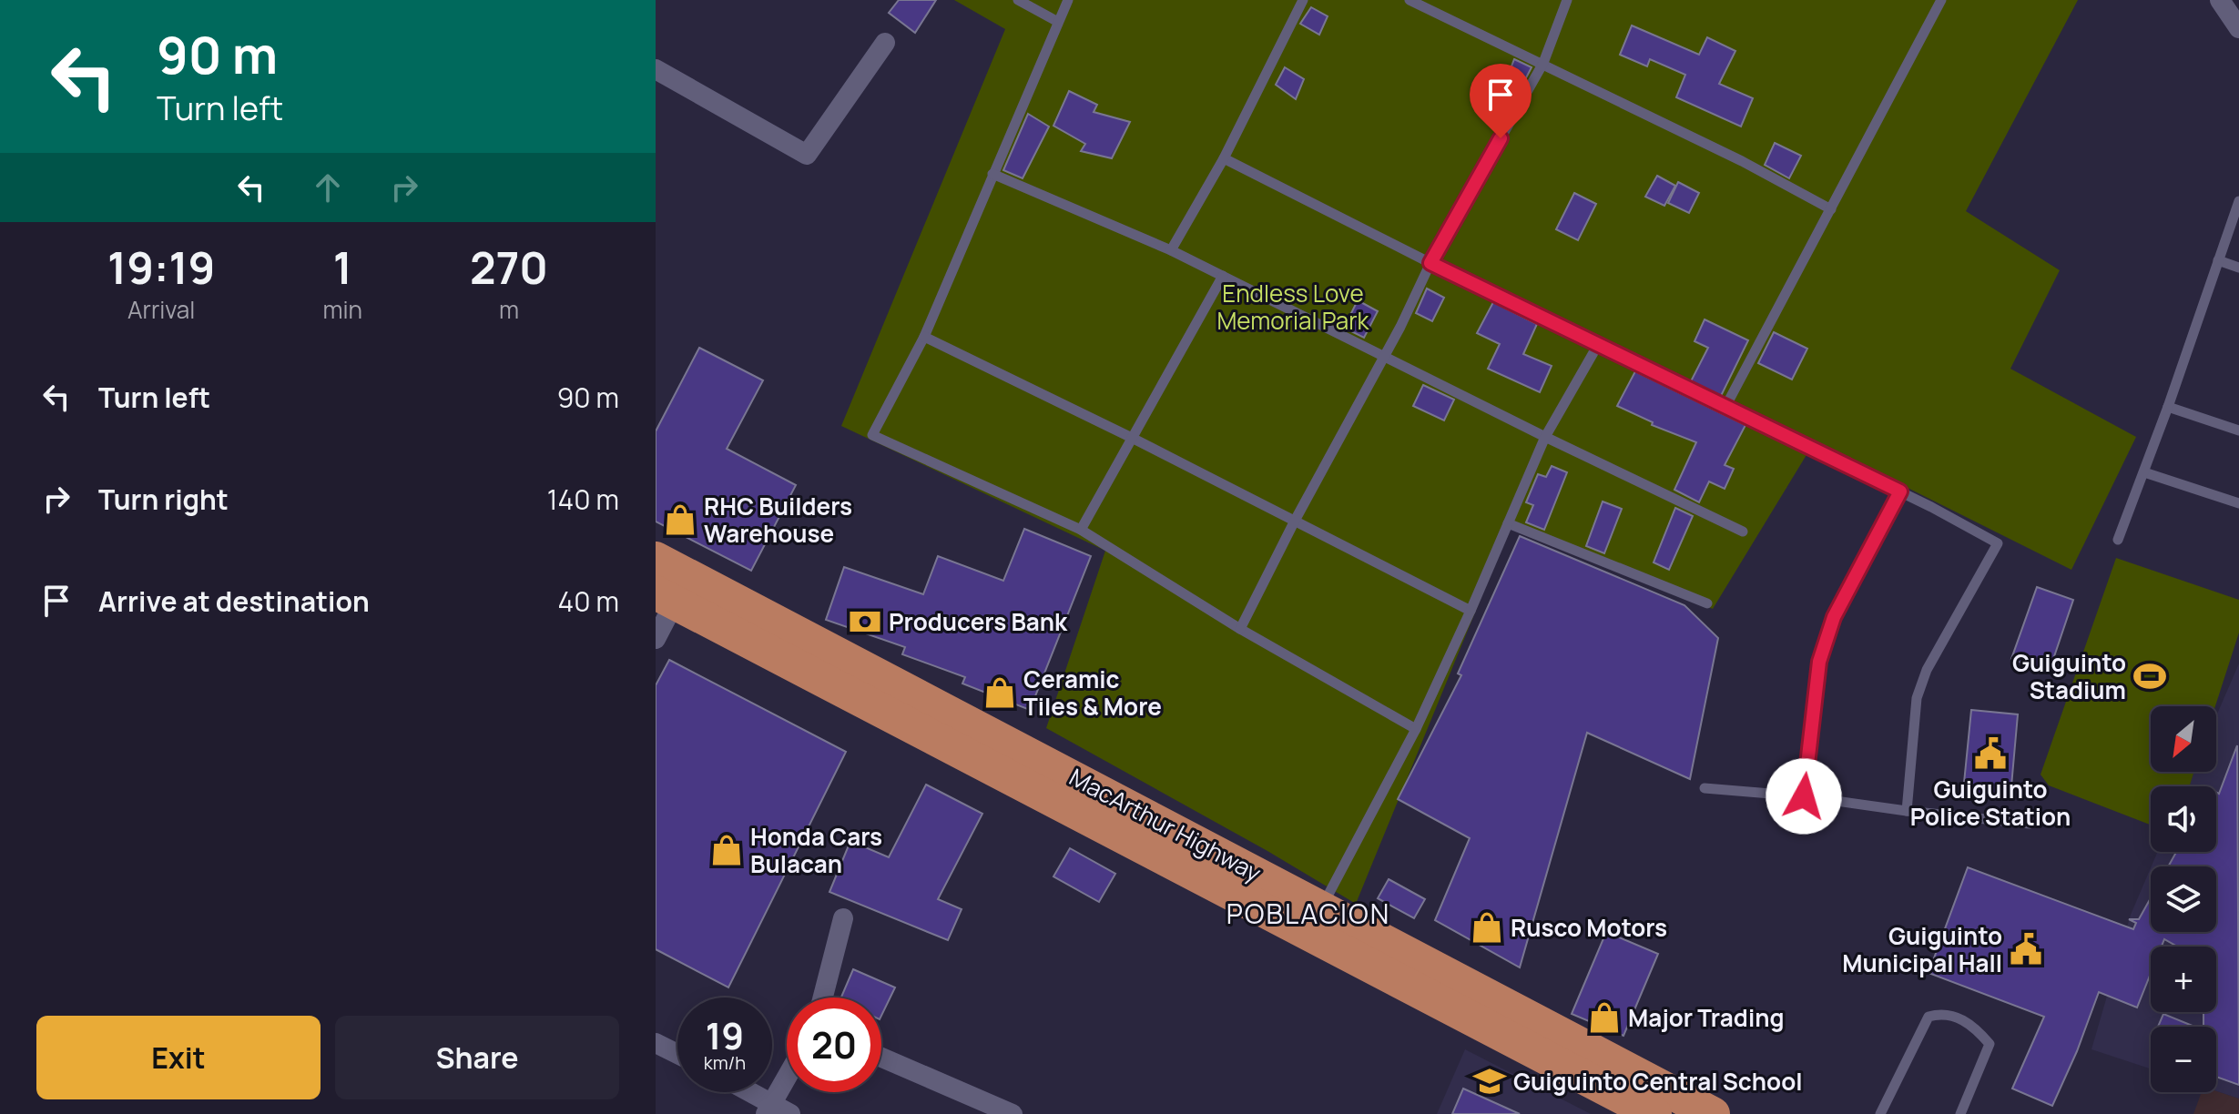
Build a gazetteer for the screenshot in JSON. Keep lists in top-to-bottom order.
{
  "streets": {
    "highway": ["MacArthur Highway"]
  },
  "districts": ["POBLACION"],
  "parks": ["Endless Love Memorial Park"],
  "places": {
    "shop": [
      "RHC Builders Warehouse",
      "Ceramic Tiles & More",
      "Honda Cars Bulacan",
      "Rusco Motors",
      "Major Trading"
    ],
    "bank": ["Producers Bank"],
    "sports": ["Guiguinto Stadium"],
    "public building": ["Guiguinto Police Station", "Guiguinto Municipal Hall"],
    "school or university": ["Guiguinto Central School"]
  },
  "north": "bottom left",
  "page": {
    "turn": ["90 m", "Turn left"],
    "eta": [
      "19:19",
      "Arrival",
      "1",
      "min",
      "270",
      "m"
    ],
    "list": [
      {
        "name": "Turn left",
        "value": "90 m"
      },
      {
        "name": "Turn right",
        "value": "140 m"
      },
      {
        "name": "Arrive at destination",
        "value": "40 m"
      }
    ],
    "map_buttons": ["+", "−"],
    "speed": "19 km/h",
    "limit": "20",
    "buttons": ["Exit", "Share"]
  }
}
